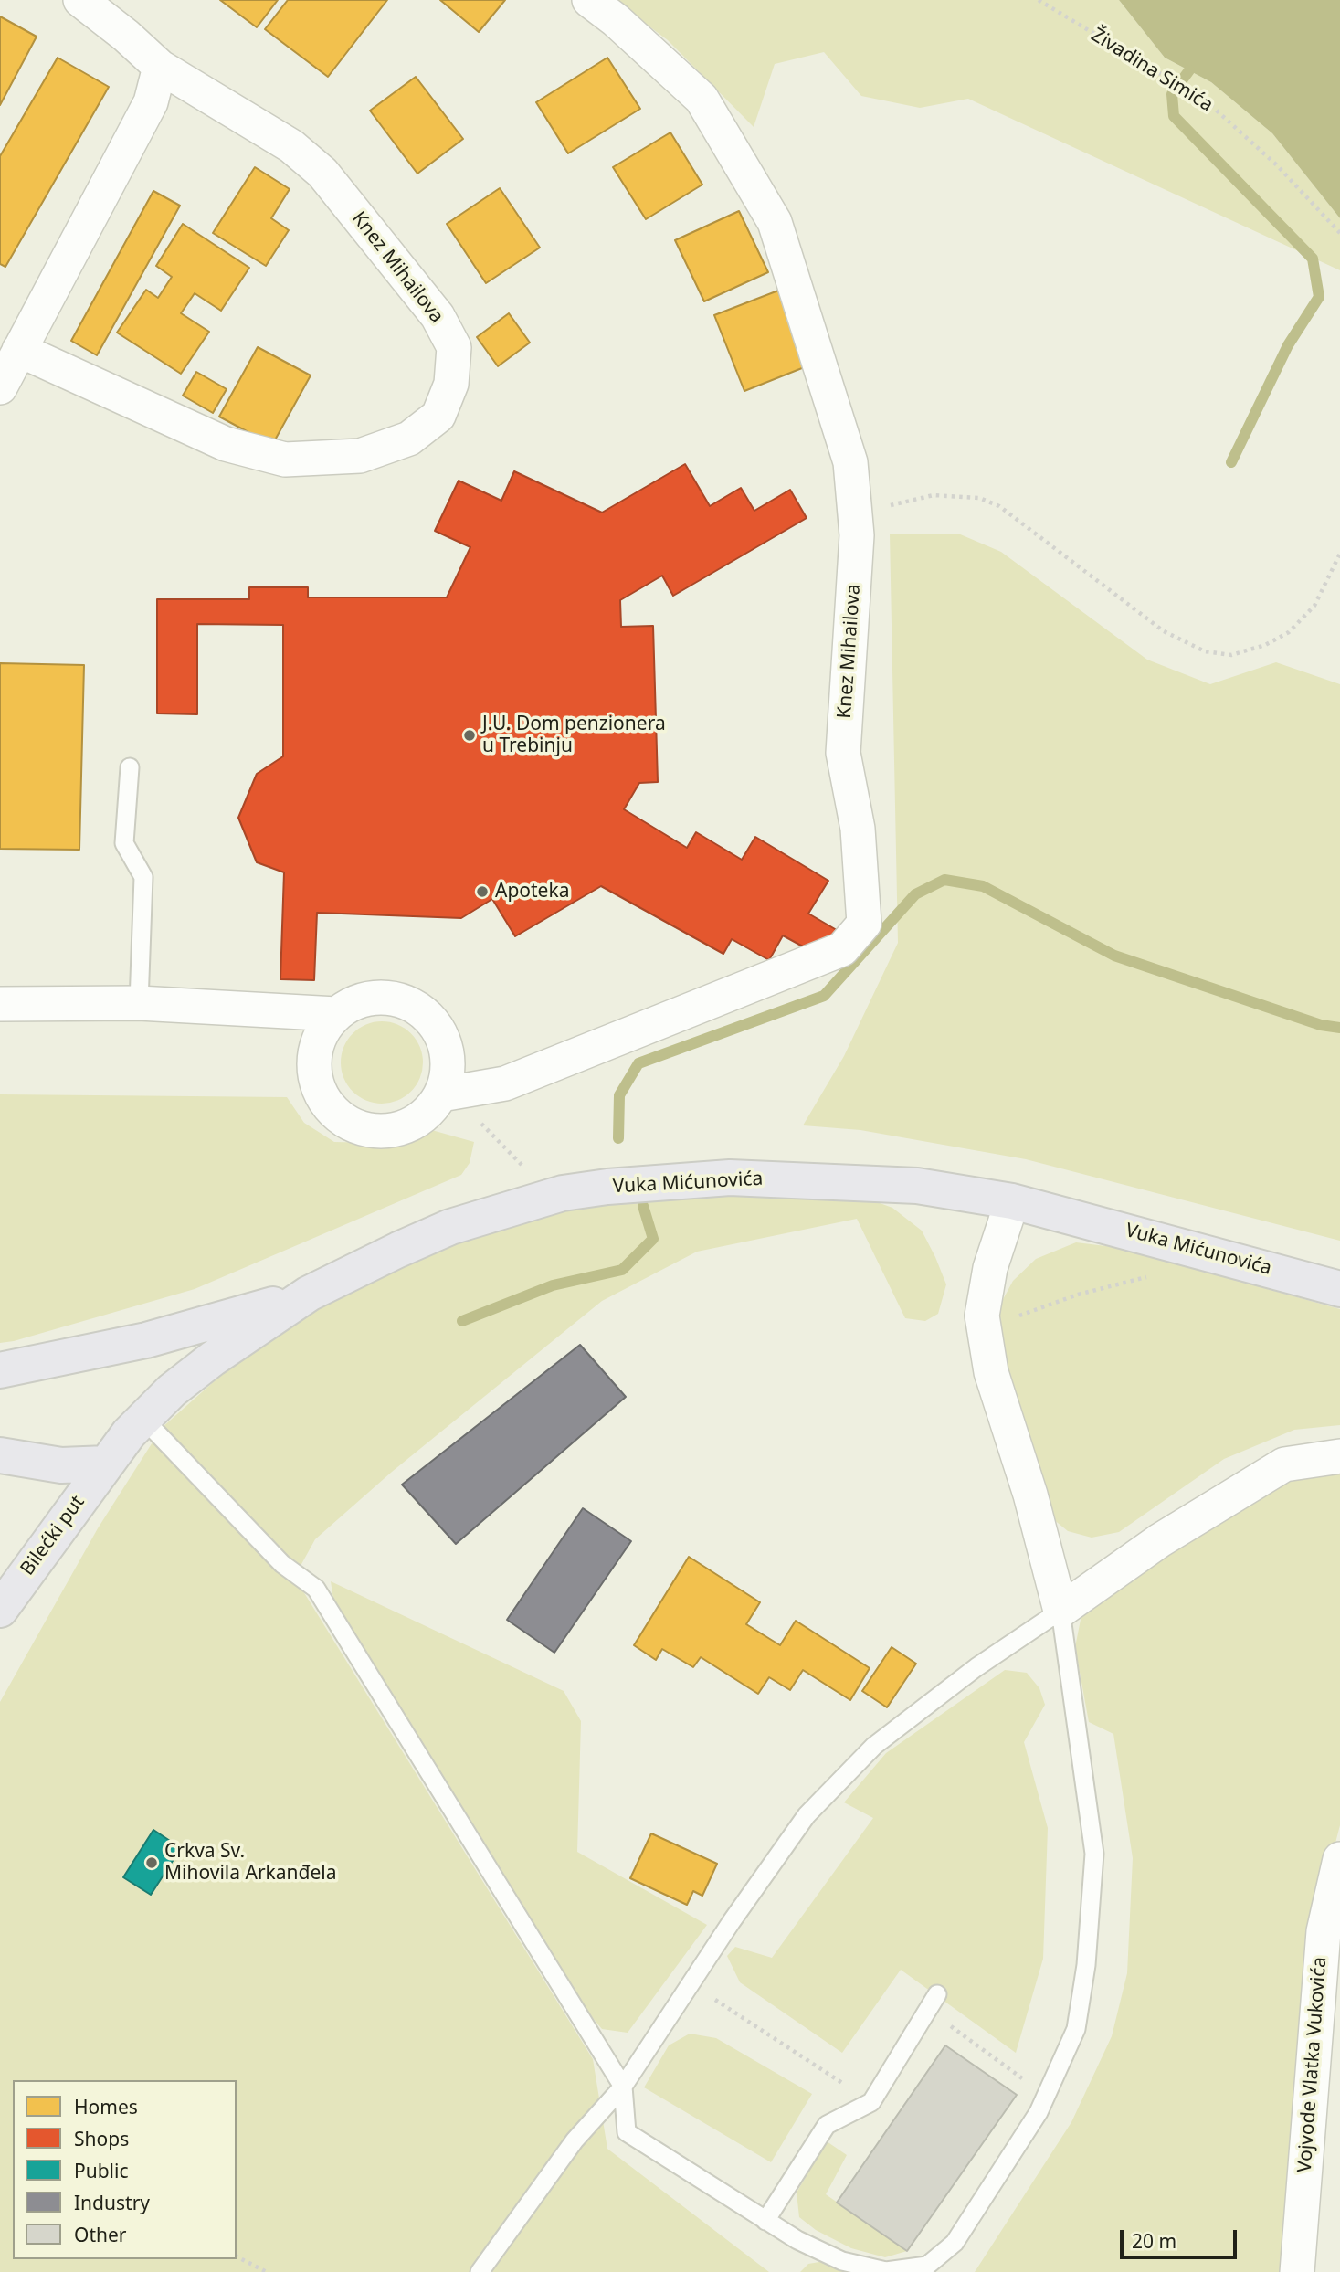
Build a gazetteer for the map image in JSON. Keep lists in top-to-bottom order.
{
  "streets": {
    "main road": ["Vuka Mićunovića", "Bilećki put"],
    "street": ["Knez Mihailova", "Vojvode Vlatka Vukovića"],
    "path": ["Živadina Simića"]
  },
  "crossings": [
    ["Vuka Mićunovića", "Bilećki put"]
  ],
  "places": ["J.U. Dom penzionera u Trebinju", "Apoteka", "Crkva Sv. Mihovila Arkanđela"],
  "legend": [
    "Homes",
    "Shops",
    "Public",
    "Industry",
    "Other"
  ],
  "scale_bar": "20 m"
}
